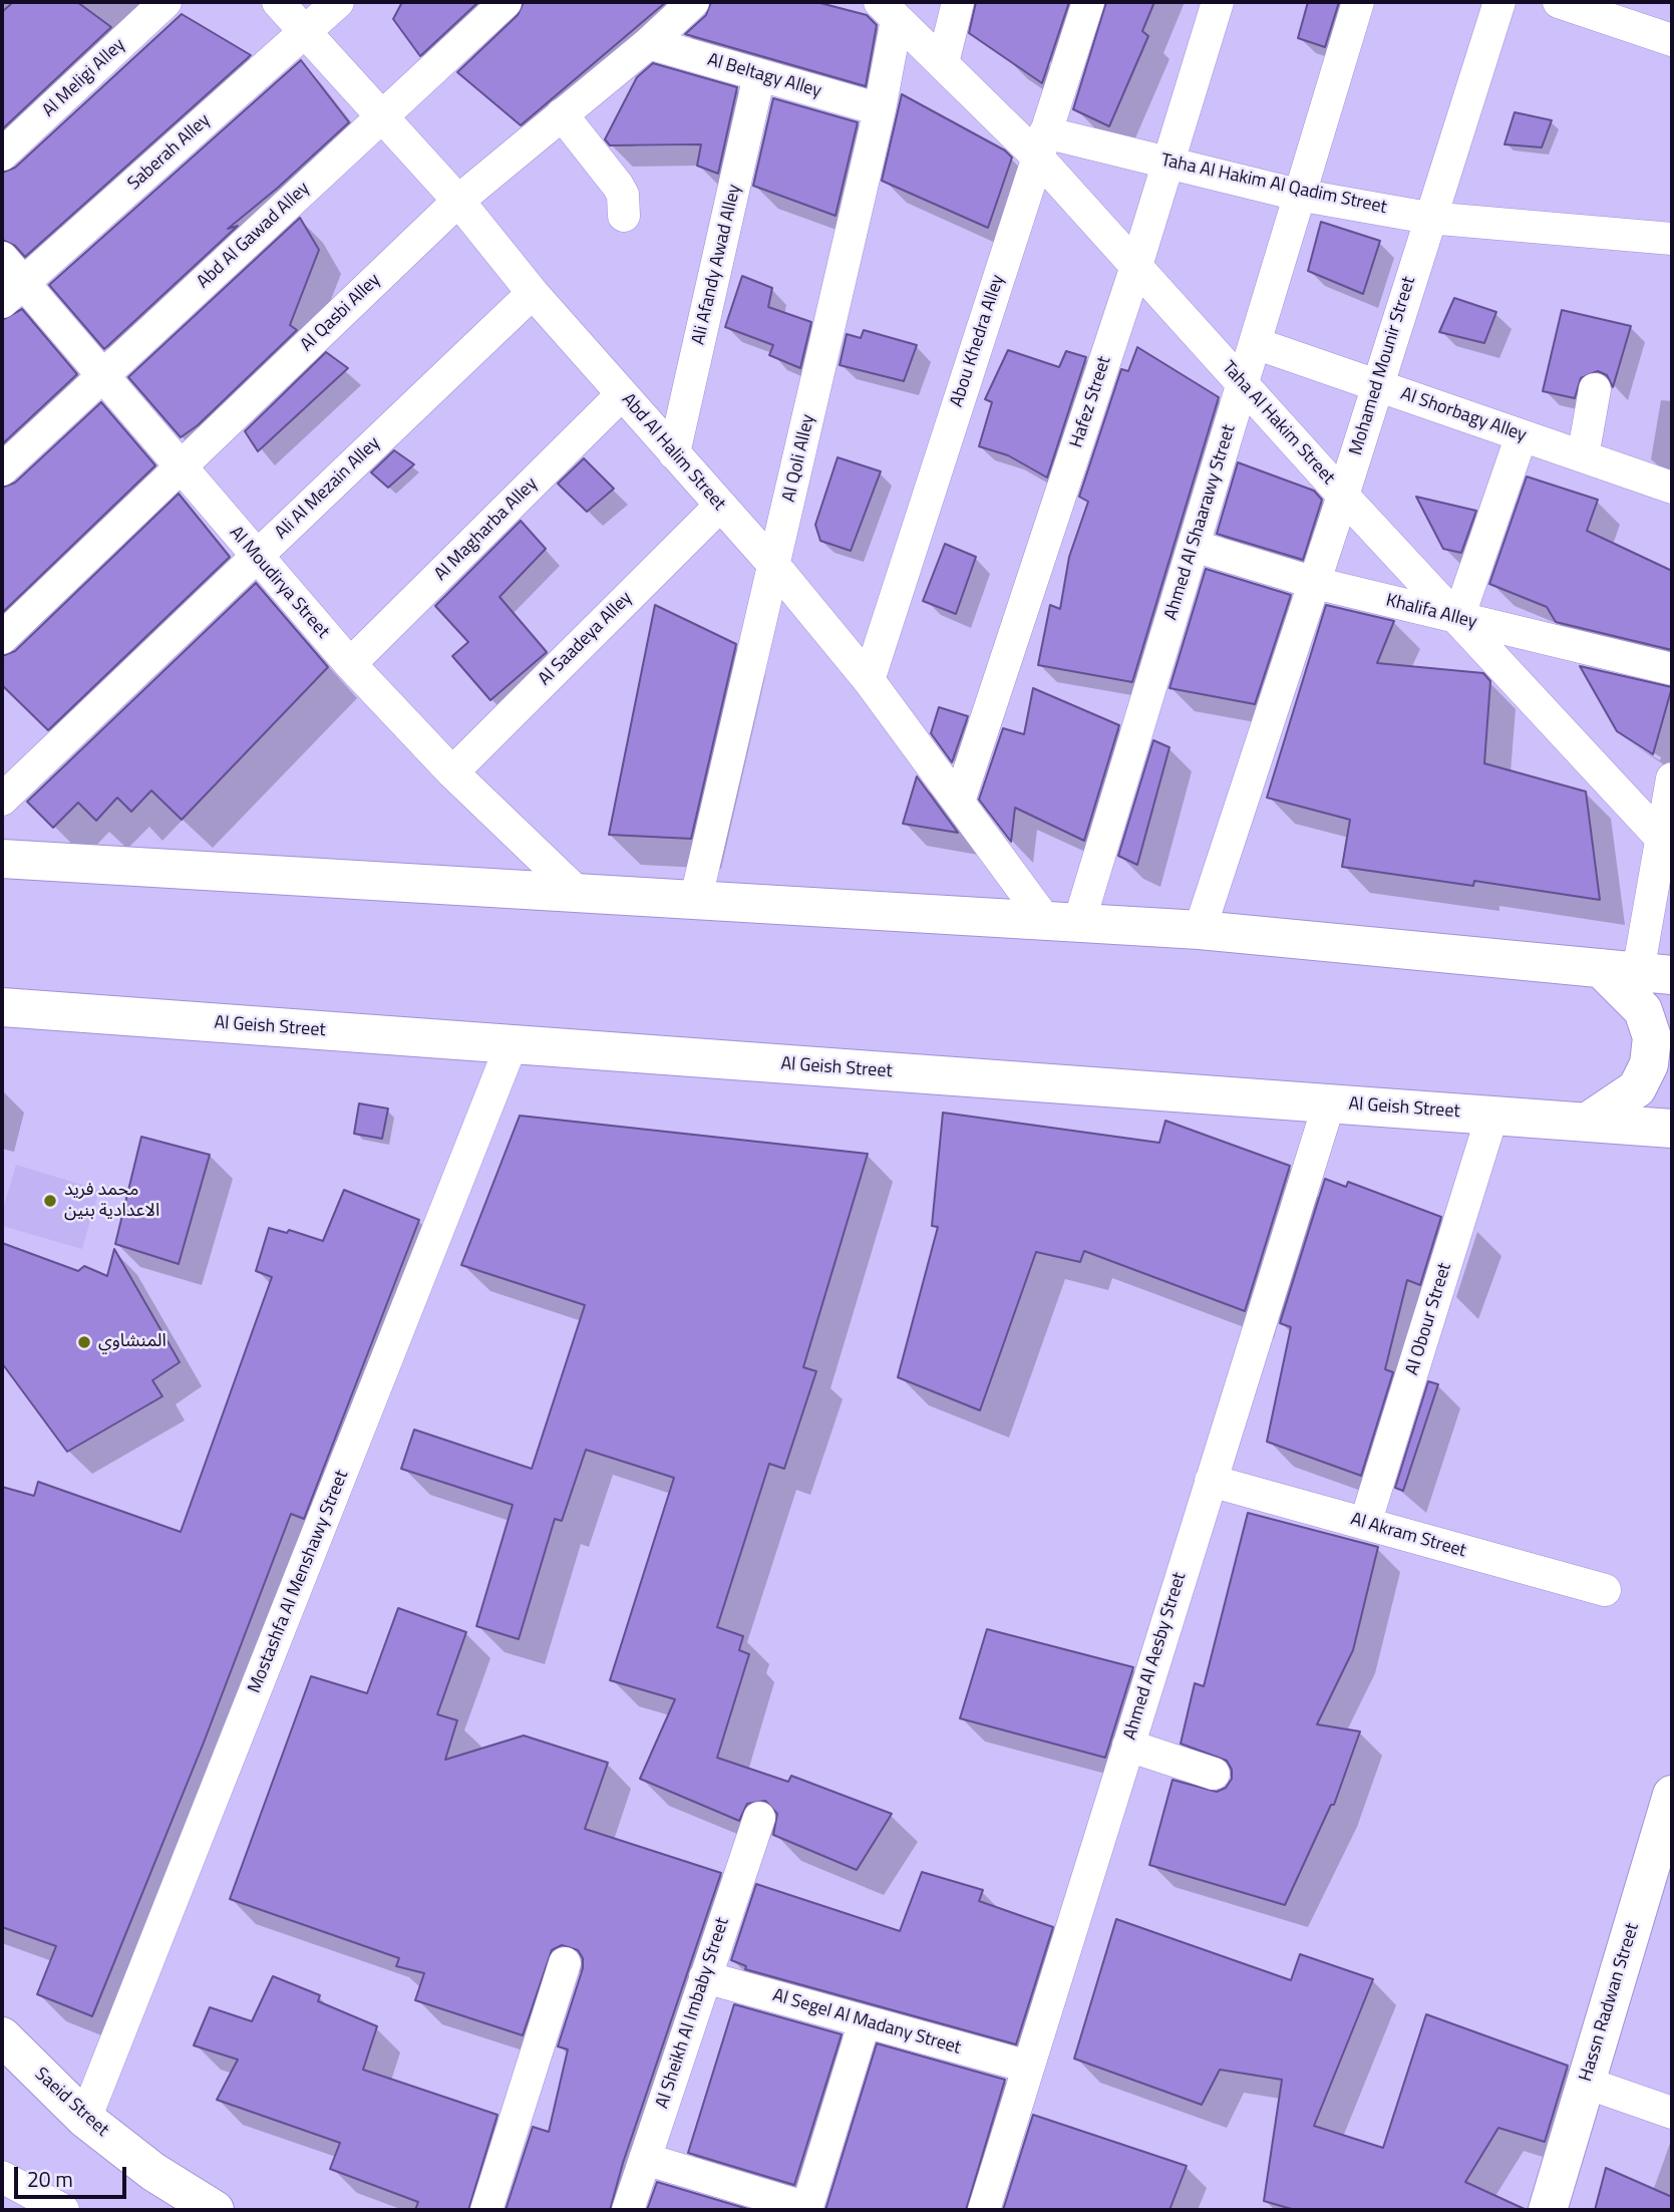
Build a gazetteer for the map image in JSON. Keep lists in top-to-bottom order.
{
  "streets": {
    "main road": ["Al Geish Street", "Hassn Radwan Street", "Saeid Street"],
    "street": [
      "Al Beltagy Alley",
      "Al Meligi Alley",
      "Saberah Alley",
      "Taha Al Hakim Al Qadim Street",
      "Abd Al Gawad Alley",
      "Ali Afandy Awad Alley",
      "Al Qasbi Alley",
      "Abou Khedra Alley",
      "Mohamed Mounir Street",
      "Hafez Street",
      "Al Shorbagy Alley",
      "Taha Al Hakim Street",
      "Abd Al Halim Street",
      "Al Qoli Alley",
      "Ali Al Mezain Alley",
      "Ahmed Al Shaarawy Street",
      "Al Magharba Alley",
      "Al Moudirya Street",
      "Khalifa Alley",
      "Al Saadeya Alley",
      "Al Obour Street",
      "Al Akram Street",
      "Mostashfa Al Menshawy Street",
      "Ahmed Al Aesby Street",
      "Al Sheikh Al Imbaby Street",
      "Al Segel Al Madany Street"
    ]
  },
  "crossings": [
    ["Al Beltagy Alley", "Ali Afandy Awad Alley"],
    ["Al Beltagy Alley", "Al Qasbi Alley"],
    ["Al Beltagy Alley", "Al Qoli Alley"],
    ["Saberah Alley", "Abd Al Halim Street"],
    ["Saberah Alley", "Al Moudirya Street"],
    ["Taha Al Hakim Al Qadim Street", "Abou Khedra Alley"],
    ["Taha Al Hakim Al Qadim Street", "Mohamed Mounir Street"],
    ["Taha Al Hakim Al Qadim Street", "Hafez Street"],
    ["Taha Al Hakim Al Qadim Street", "Taha Al Hakim Street"],
    ["Taha Al Hakim Al Qadim Street", "Ahmed Al Shaarawy Street"],
    ["Abd Al Gawad Alley", "Abd Al Halim Street"],
    ["Abd Al Gawad Alley", "Al Moudirya Street"],
    ["Ali Afandy Awad Alley", "Abd Al Halim Street"],
    ["Al Qasbi Alley", "Abd Al Halim Street"],
    ["Al Qasbi Alley", "Al Moudirya Street"],
    ["Abou Khedra Alley", "Taha Al Hakim Street"],
    ["Abou Khedra Alley", "Abd Al Halim Street"],
    ["Mohamed Mounir Street", "Al Shorbagy Alley"],
    ["Mohamed Mounir Street", "Taha Al Hakim Street"],
    ["Mohamed Mounir Street", "Khalifa Alley"],
    ["Hafez Street", "Taha Al Hakim Street"],
    ["Hafez Street", "Abd Al Halim Street"],
    ["Al Shorbagy Alley", "Ahmed Al Shaarawy Street"],
    ["Taha Al Hakim Street", "Al Qoli Alley"],
    ["Taha Al Hakim Street", "Ahmed Al Shaarawy Street"],
    ["Taha Al Hakim Street", "Khalifa Alley"],
    ["Abd Al Halim Street", "Al Qoli Alley"],
    ["Abd Al Halim Street", "Ali Al Mezain Alley"],
    ["Abd Al Halim Street", "Ahmed Al Shaarawy Street"],
    ["Abd Al Halim Street", "Al Magharba Alley"],
    ["Abd Al Halim Street", "Al Saadeya Alley"],
    ["Ali Al Mezain Alley", "Al Moudirya Street"],
    ["Ahmed Al Shaarawy Street", "Khalifa Alley"],
    ["Al Magharba Alley", "Al Moudirya Street"],
    ["Al Moudirya Street", "Al Saadeya Alley"],
    ["Al Geish Street", "Al Obour Street"],
    ["Al Geish Street", "Mostashfa Al Menshawy Street"],
    ["Al Geish Street", "Ahmed Al Aesby Street"],
    ["Al Obour Street", "Al Akram Street"],
    ["Al Akram Street", "Ahmed Al Aesby Street"],
    ["Mostashfa Al Menshawy Street", "Saeid Street"],
    ["Ahmed Al Aesby Street", "Al Segel Al Madany Street"],
    ["Al Sheikh Al Imbaby Street", "Al Segel Al Madany Street"]
  ],
  "places": ["محمد فريد الاعدادية بنين", "المنشاوي"],
  "scale_bar": "20 m"
}
